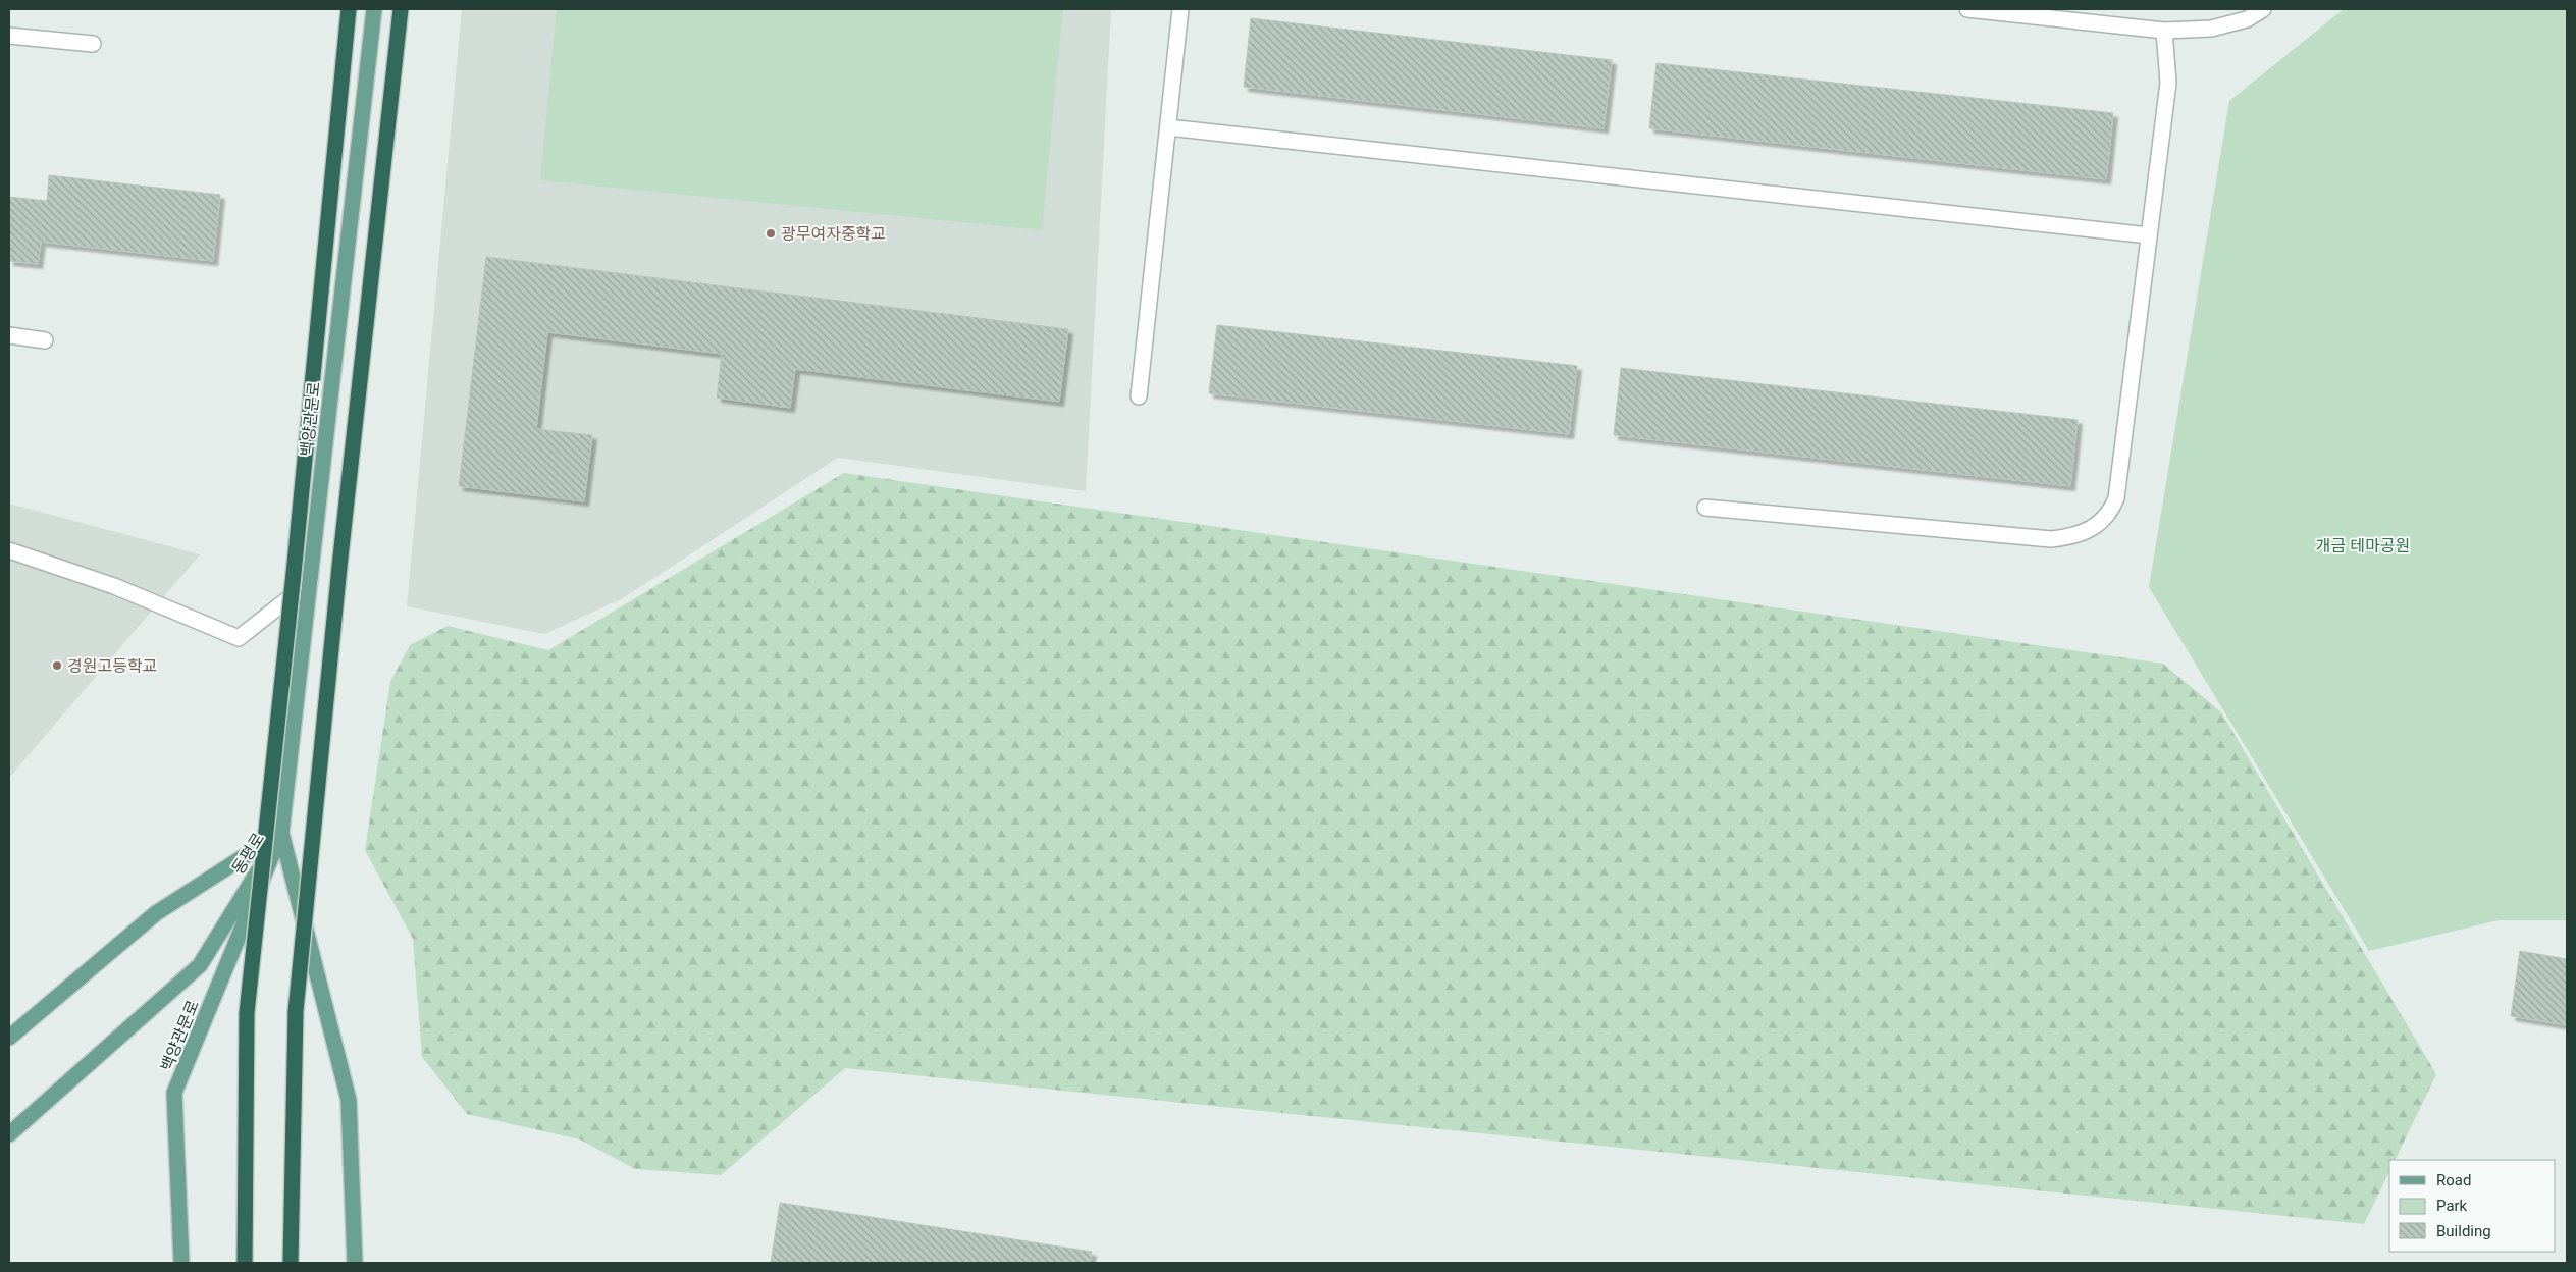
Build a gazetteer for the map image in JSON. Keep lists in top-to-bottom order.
{
  "streets": {
    "main road": ["백양관문로", "동평로"]
  },
  "crossings": [
    ["백양관문로", "동평로"]
  ],
  "parks": ["개금 테마공원"],
  "places": ["광무여자중학교", "경원고등학교"],
  "legend": ["Road", "Park", "Building"]
}
